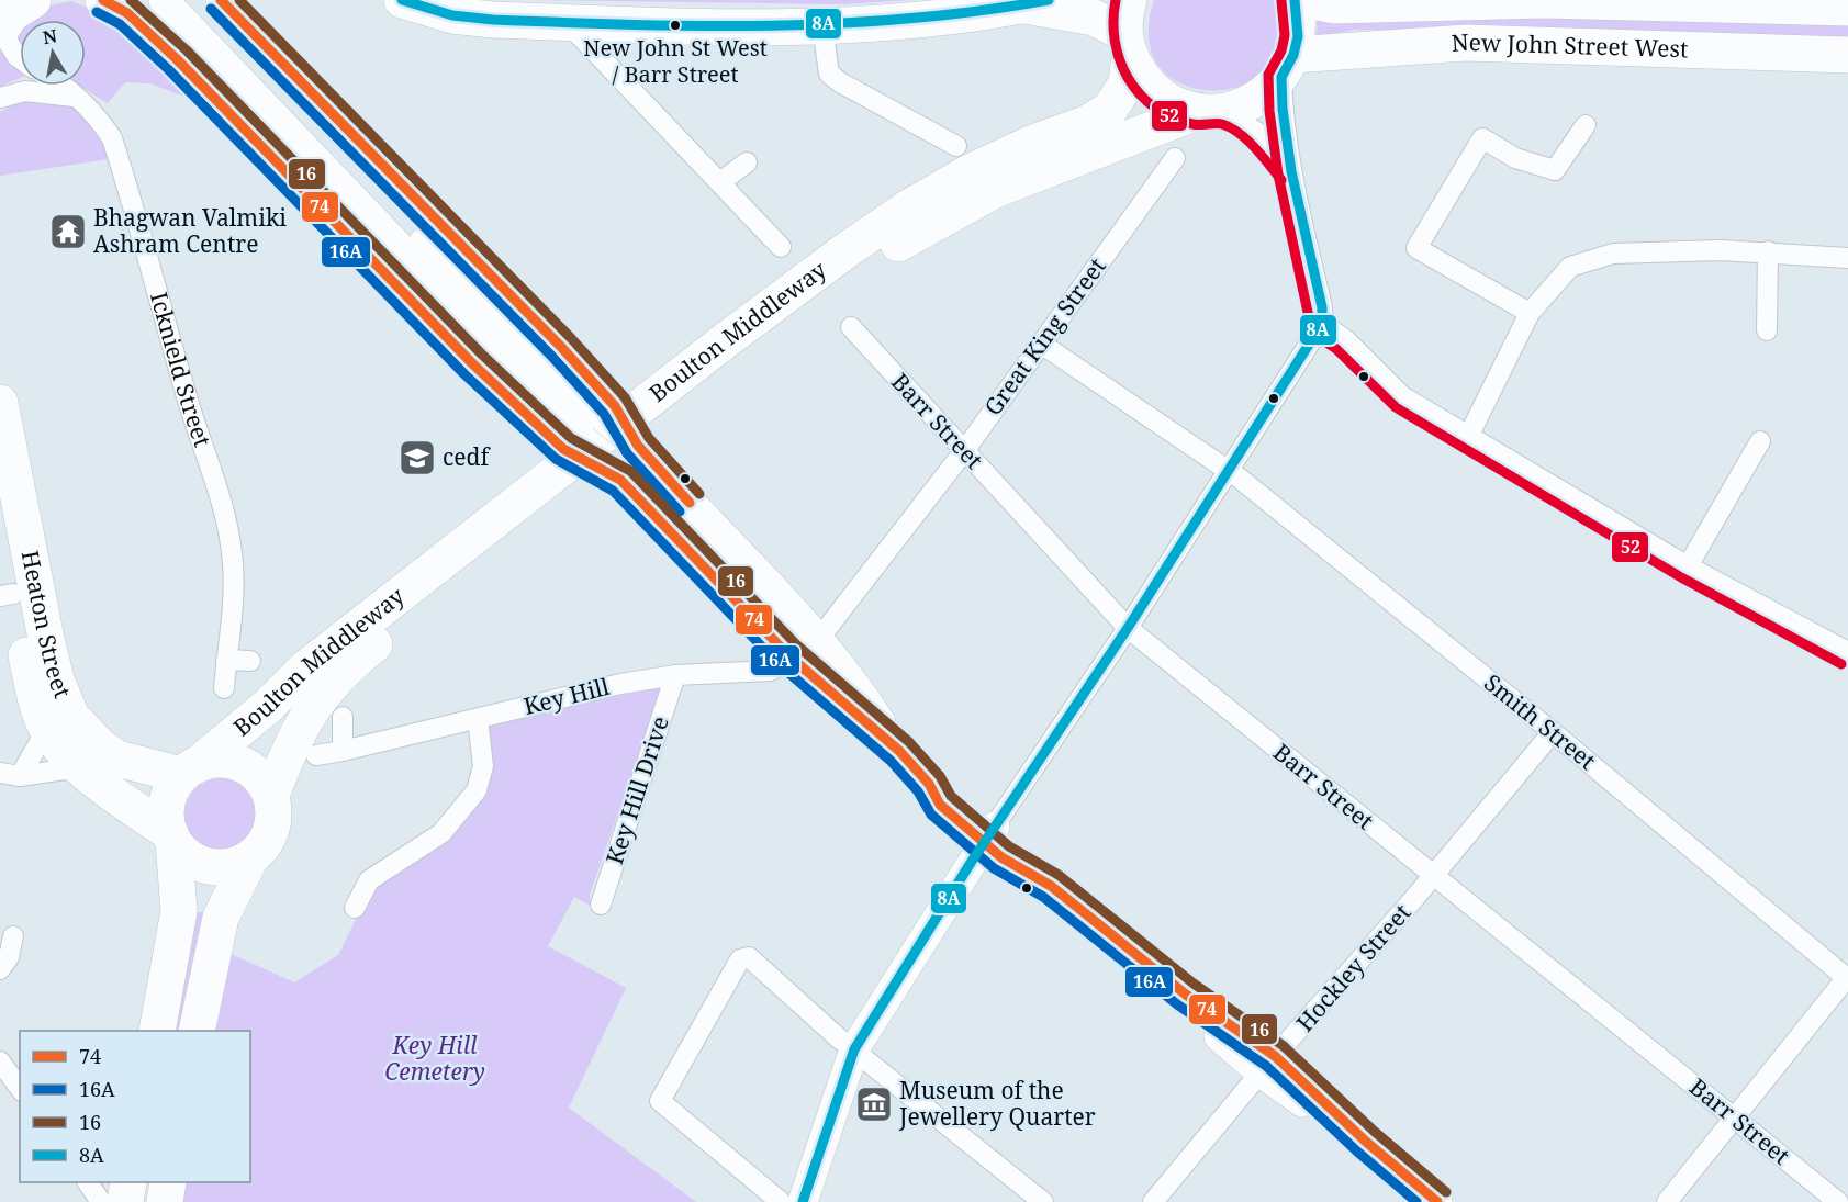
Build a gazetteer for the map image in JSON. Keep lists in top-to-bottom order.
{
  "streets": {
    "highway": ["New John Street West", "Boulton Middleway", "Heaton Street"],
    "street": [
      "Great King Street",
      "Icknield Street",
      "Barr Street",
      "Key Hill",
      "Smith Street",
      "Key Hill Drive",
      "Hockley Street"
    ]
  },
  "crossings": [
    ["New John Street West", "Boulton Middleway"],
    ["Boulton Middleway", "Heaton Street"],
    ["Great King Street", "Barr Street"],
    ["Great King Street", "Smith Street"],
    ["Barr Street", "Hockley Street"],
    ["Key Hill", "Key Hill Drive"],
    ["Smith Street", "Hockley Street"]
  ],
  "parks": ["Key Hill Cemetery"],
  "places": {
    "other": ["New John St West / Barr Street"],
    "temple": ["Bhagwan Valmiki Ashram Centre"],
    "school or university": ["cedf"],
    "museum": ["Museum of the Jewellery Quarter"]
  },
  "lines": [
    "transit line 74",
    "transit line 16",
    "transit line 8A",
    "transit line 52",
    "transit line 16A"
  ],
  "legend": [
    "74",
    "16A",
    "16",
    "8A"
  ],
  "north": "top"
}
